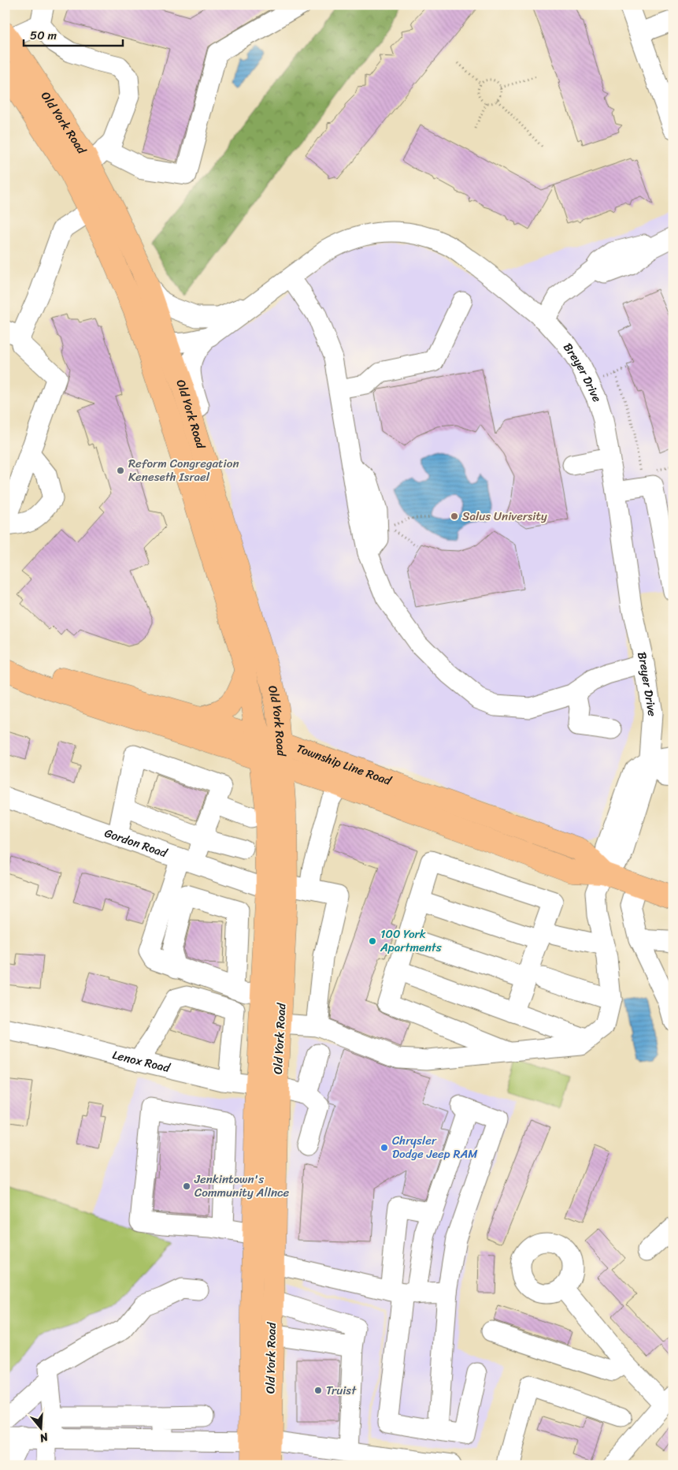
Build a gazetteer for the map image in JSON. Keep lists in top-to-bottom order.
{
  "streets": {
    "main road": ["Old York Road", "Township Line Road"],
    "street": ["Breyer Drive", "Gordon Road", "Lenox Road"]
  },
  "crossings": [
    ["Old York Road", "Breyer Drive"],
    ["Old York Road", "Township Line Road"],
    ["Old York Road", "Gordon Road"],
    ["Old York Road", "Lenox Road"],
    ["Breyer Drive", "Township Line Road"]
  ],
  "places": [
    "Reform Congregation Keneseth Israel",
    "Salus University",
    "100 York Apartments",
    "Chrysler Dodge Jeep RAM",
    "Jenkintown's Community Allnce",
    "Truist"
  ],
  "scale_bar": "50 m",
  "north": "bottom"
}
